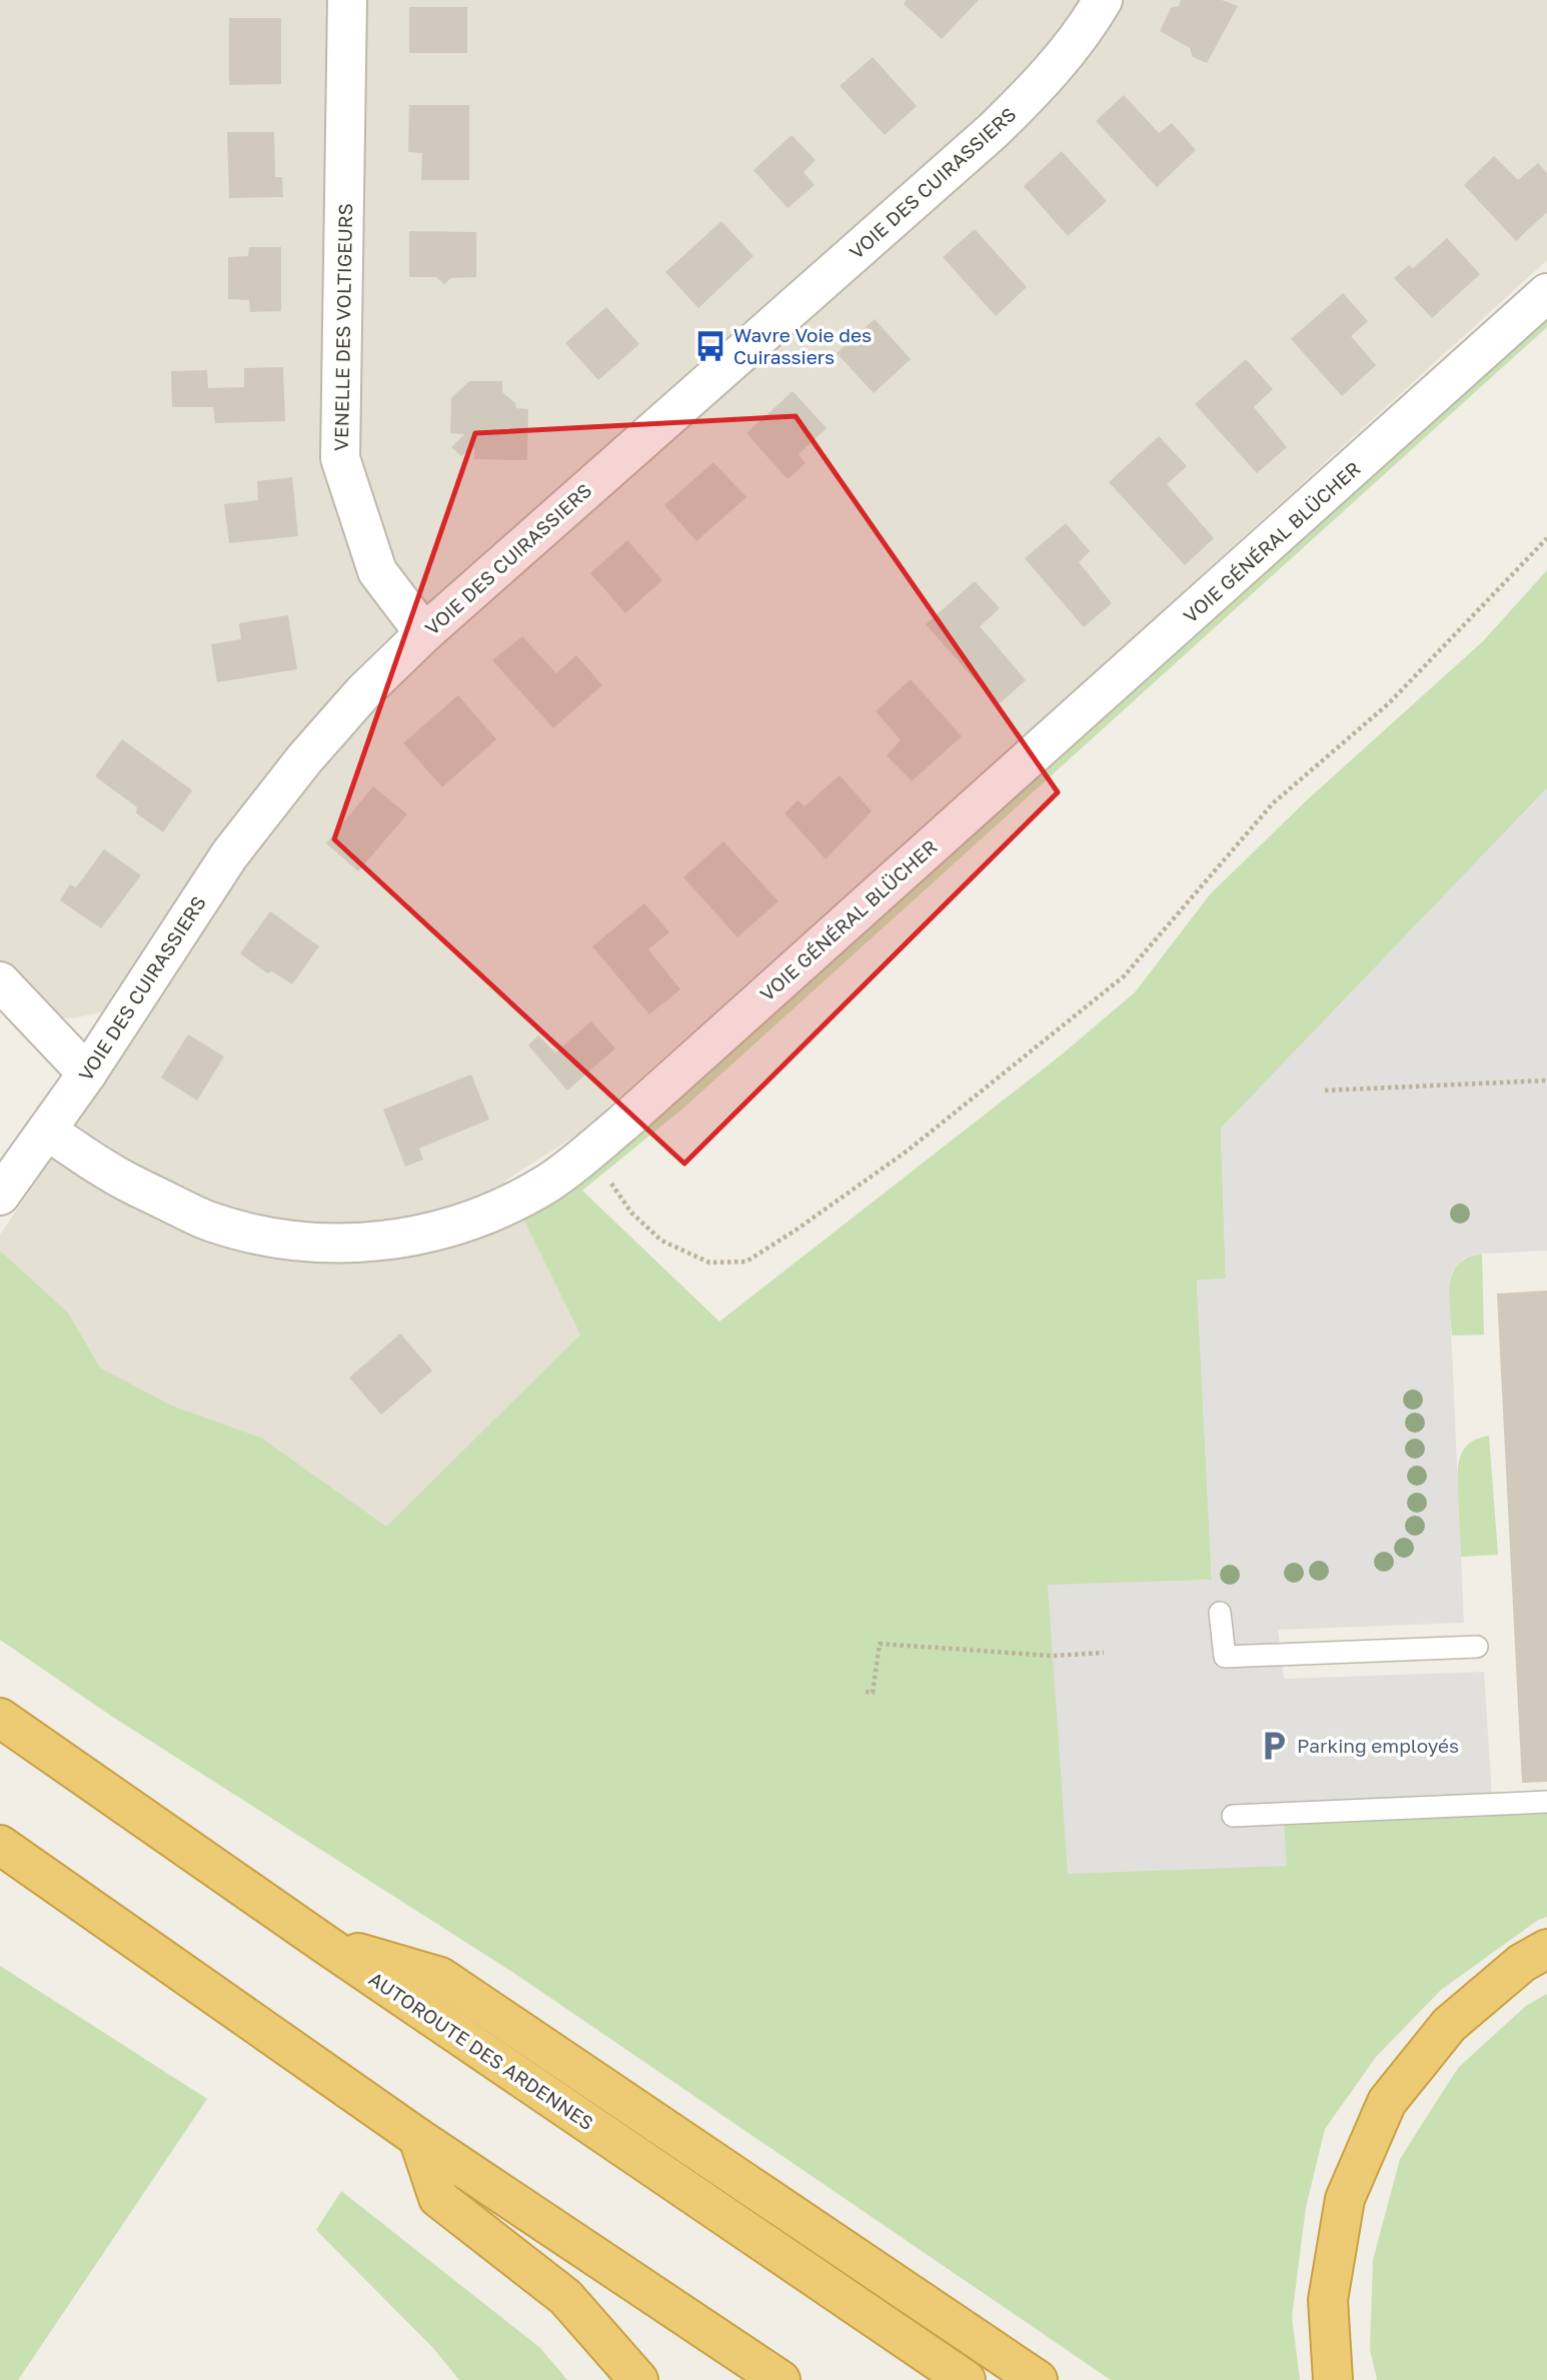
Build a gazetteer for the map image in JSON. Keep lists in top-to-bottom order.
{
  "streets": {
    "highway": ["AUTOROUTE DES ARDENNES"],
    "street": ["VOIE DES CUIRASSIERS", "VENELLE DES VOLTIGEURS", "VOIE GÉNÉRAL BLÜCHER"]
  },
  "crossings": [
    ["VOIE DES CUIRASSIERS", "VENELLE DES VOLTIGEURS"],
    ["VOIE DES CUIRASSIERS", "VOIE GÉNÉRAL BLÜCHER"]
  ],
  "places": {
    "bus stop": ["Wavre Voie des Cuirassiers"],
    "parking": ["Parking employés"]
  }
}
